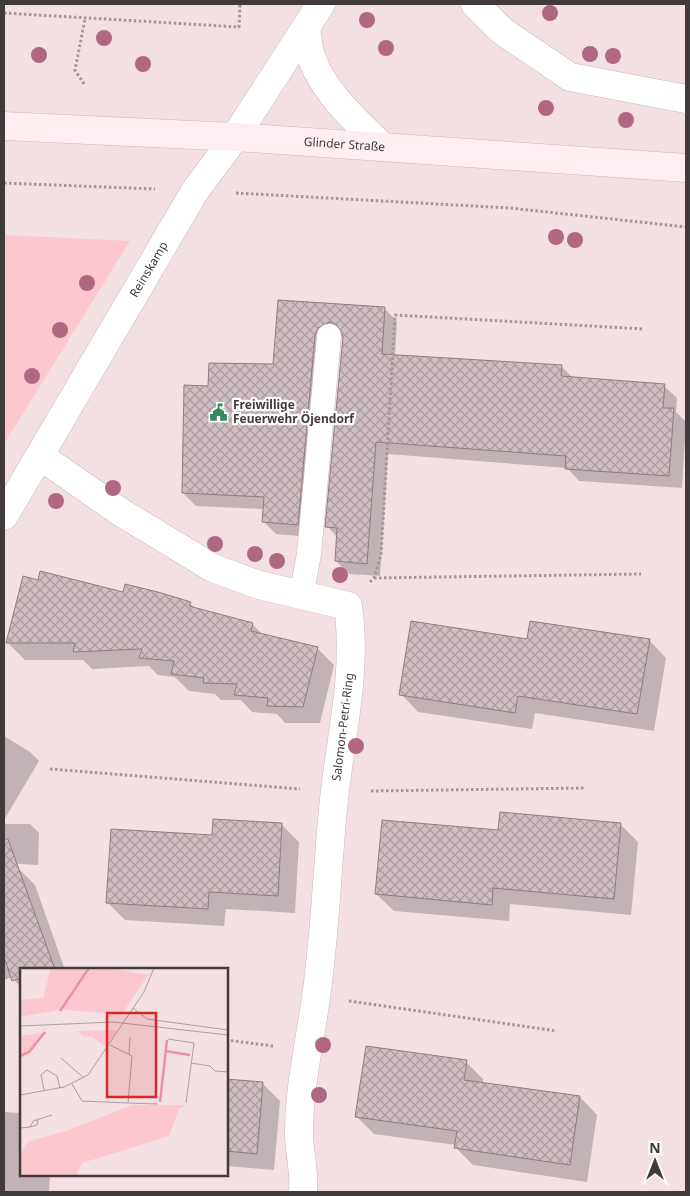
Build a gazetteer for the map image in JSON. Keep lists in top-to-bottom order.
{
  "streets": {
    "main road": ["Glinder Straße"],
    "street": ["Reinskamp", "Salomon-Petri-Ring"]
  },
  "crossings": [
    ["Glinder Straße", "Reinskamp"]
  ],
  "places": {
    "public building": ["Freiwillige Feuerwehr Öjendorf"]
  },
  "north": "top"
}
